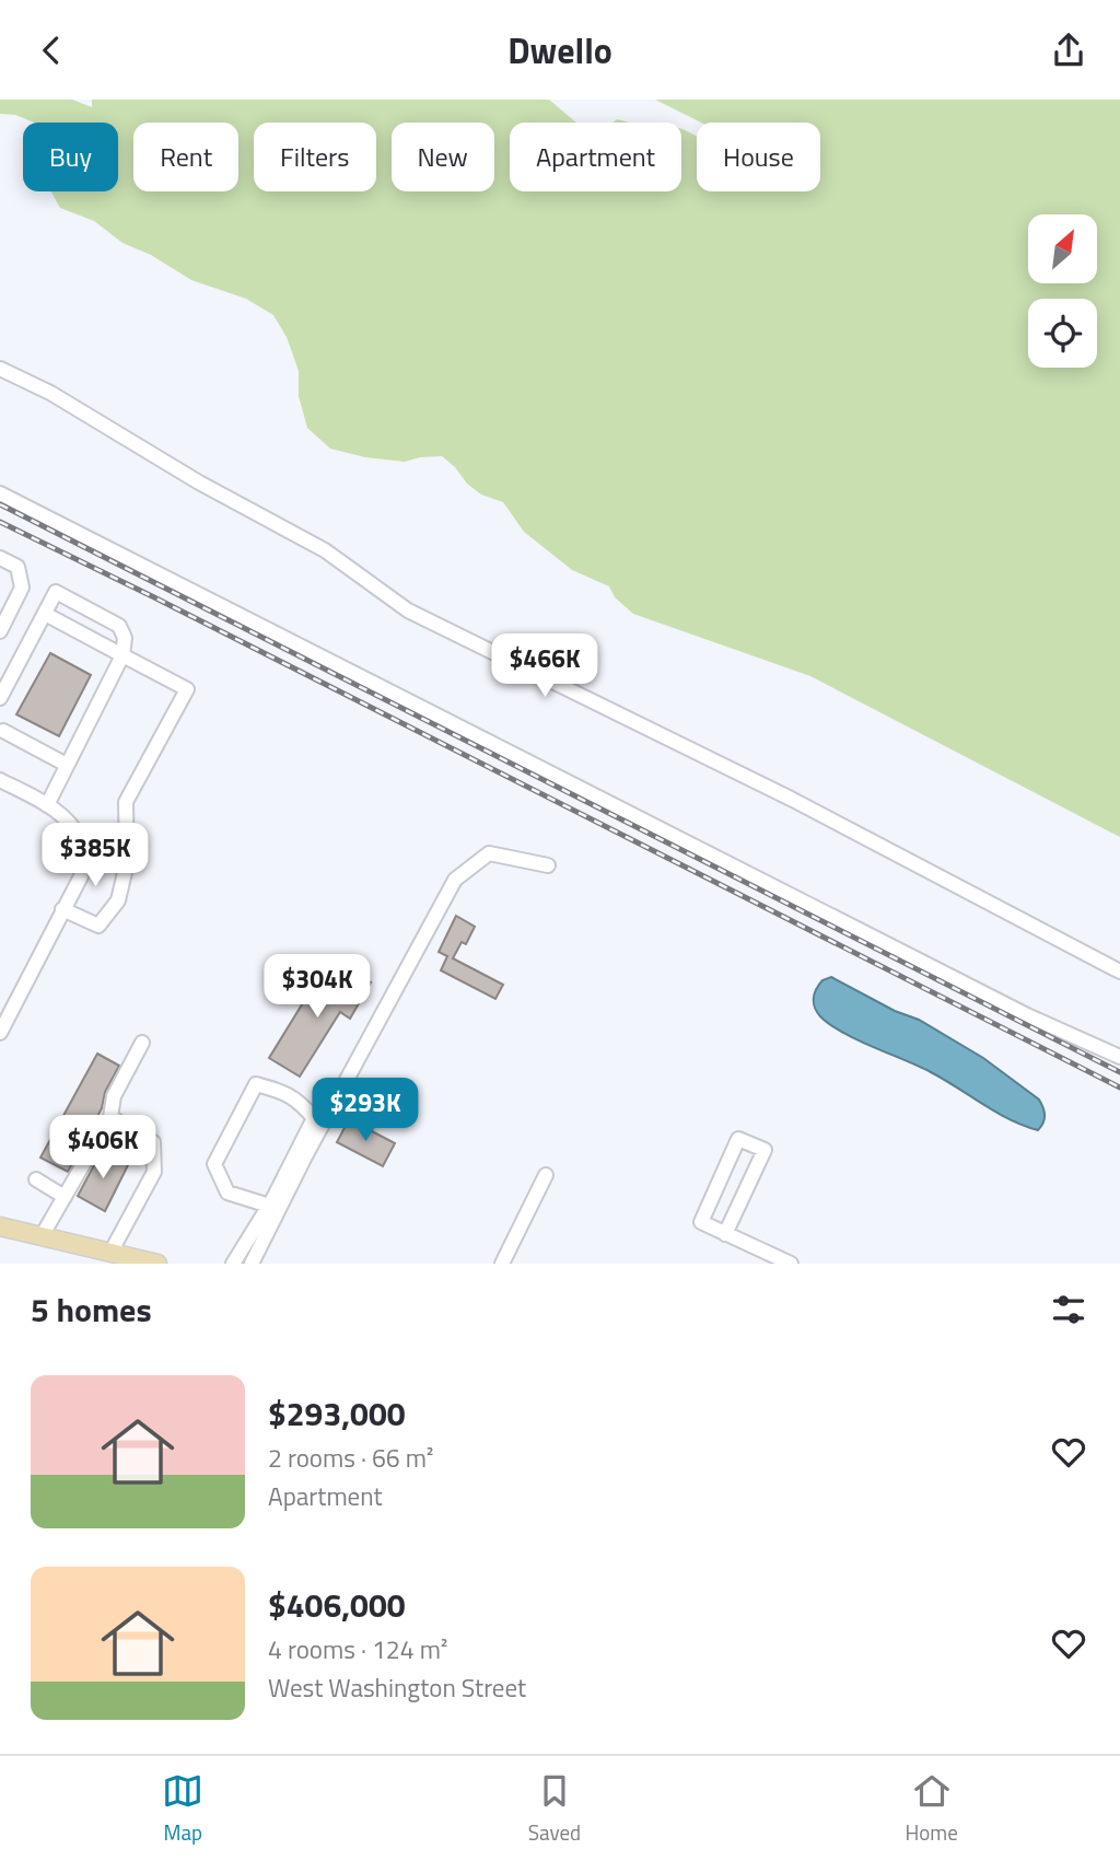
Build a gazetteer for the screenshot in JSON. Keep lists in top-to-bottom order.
{
  "north": "top right",
  "page": {
    "header": "Dwello",
    "chip": [
      "Buy",
      "Rent",
      "Filters",
      "New",
      "Apartment",
      "House"
    ],
    "price": [
      "$466K",
      "$385K",
      "$304K",
      "$293K",
      "$406K"
    ],
    "heading": "5 homes",
    "list": [
      {
        "name": "$293,000",
        "note": "2 rooms · 66 m² · Apartment"
      },
      {
        "name": "$406,000",
        "note": "4 rooms · 124 m² · West Washington Street"
      }
    ],
    "tabs": ["Map", "Saved", "Home"]
  }
}
